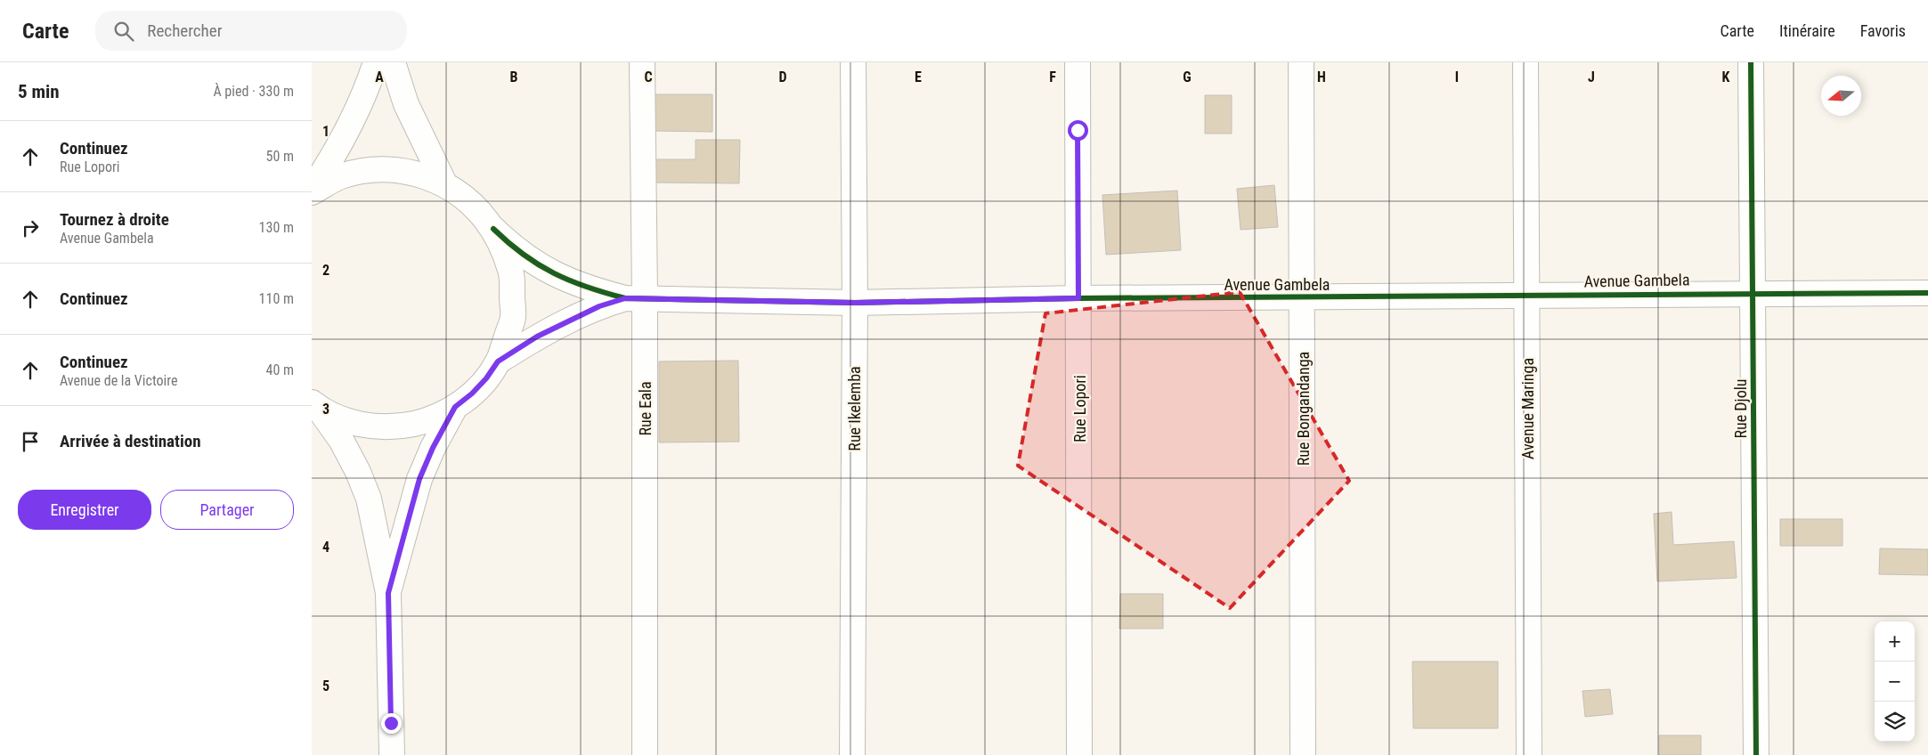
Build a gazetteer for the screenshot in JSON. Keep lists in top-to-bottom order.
{
  "streets": {
    "street": [
      "Avenue Gambela",
      "Rue Eala",
      "Rue Ikelemba",
      "Rue Lopori",
      "Rue Bongandanga",
      "Avenue Maringa",
      "Rue Djolu"
    ]
  },
  "crossings": [
    ["Avenue Gambela", "Rue Eala"],
    ["Avenue Gambela", "Rue Ikelemba"],
    ["Avenue Gambela", "Rue Lopori"],
    ["Avenue Gambela", "Rue Bongandanga"],
    ["Avenue Gambela", "Avenue Maringa"],
    ["Avenue Gambela", "Rue Djolu"]
  ],
  "north": "left",
  "page": {
    "header": "Carte",
    "search": "Rechercher",
    "nav": ["Carte", "Itinéraire", "Favoris"],
    "heading": ["5 min", "À pied · 330 m"],
    "list": [
      ["Continuez", "Rue Lopori", "50 m"],
      ["Tournez à droite", "Avenue Gambela", "130 m"],
      ["Continuez", "110 m"],
      ["Continuez", "Avenue de la Victoire", "40 m"],
      "Arrivée à destination"
    ],
    "buttons": ["Enregistrer", "Partager"],
    "map_buttons": ["+", "−"]
  },
  "grid": {
    "columns": [
      "A",
      "B",
      "C",
      "D",
      "E",
      "F",
      "G",
      "H",
      "I",
      "J",
      "K"
    ],
    "rows": [
      "1",
      "2",
      "3",
      "4",
      "5"
    ]
  }
}
